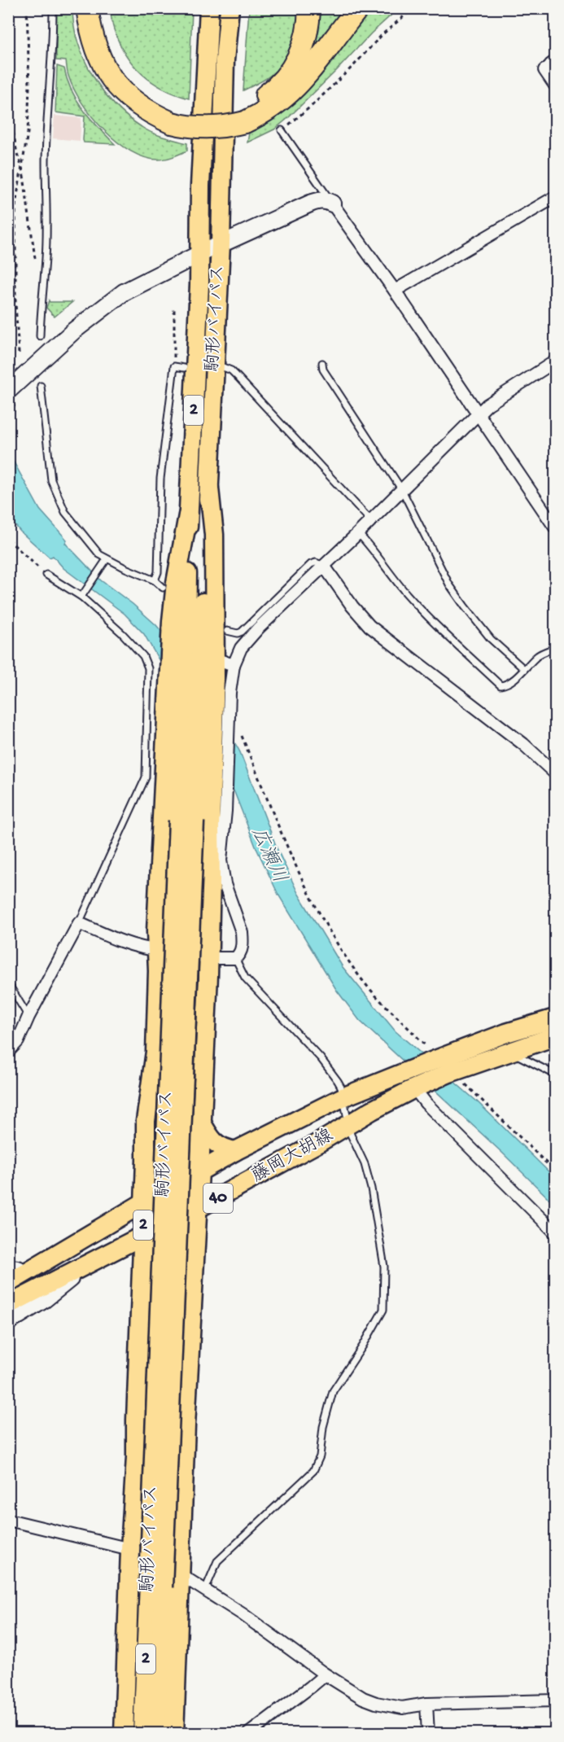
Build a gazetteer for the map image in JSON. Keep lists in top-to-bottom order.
{
  "streets": {
    "main road": [
      "駒形バイパス",
      "2",
      "藤岡大胡線",
      "40"
    ]
  },
  "crossings": [
    ["駒形バイパス", "2"],
    ["2", "藤岡大胡線"],
    ["藤岡大胡線", "40"]
  ],
  "water": ["広瀬川"]
}
